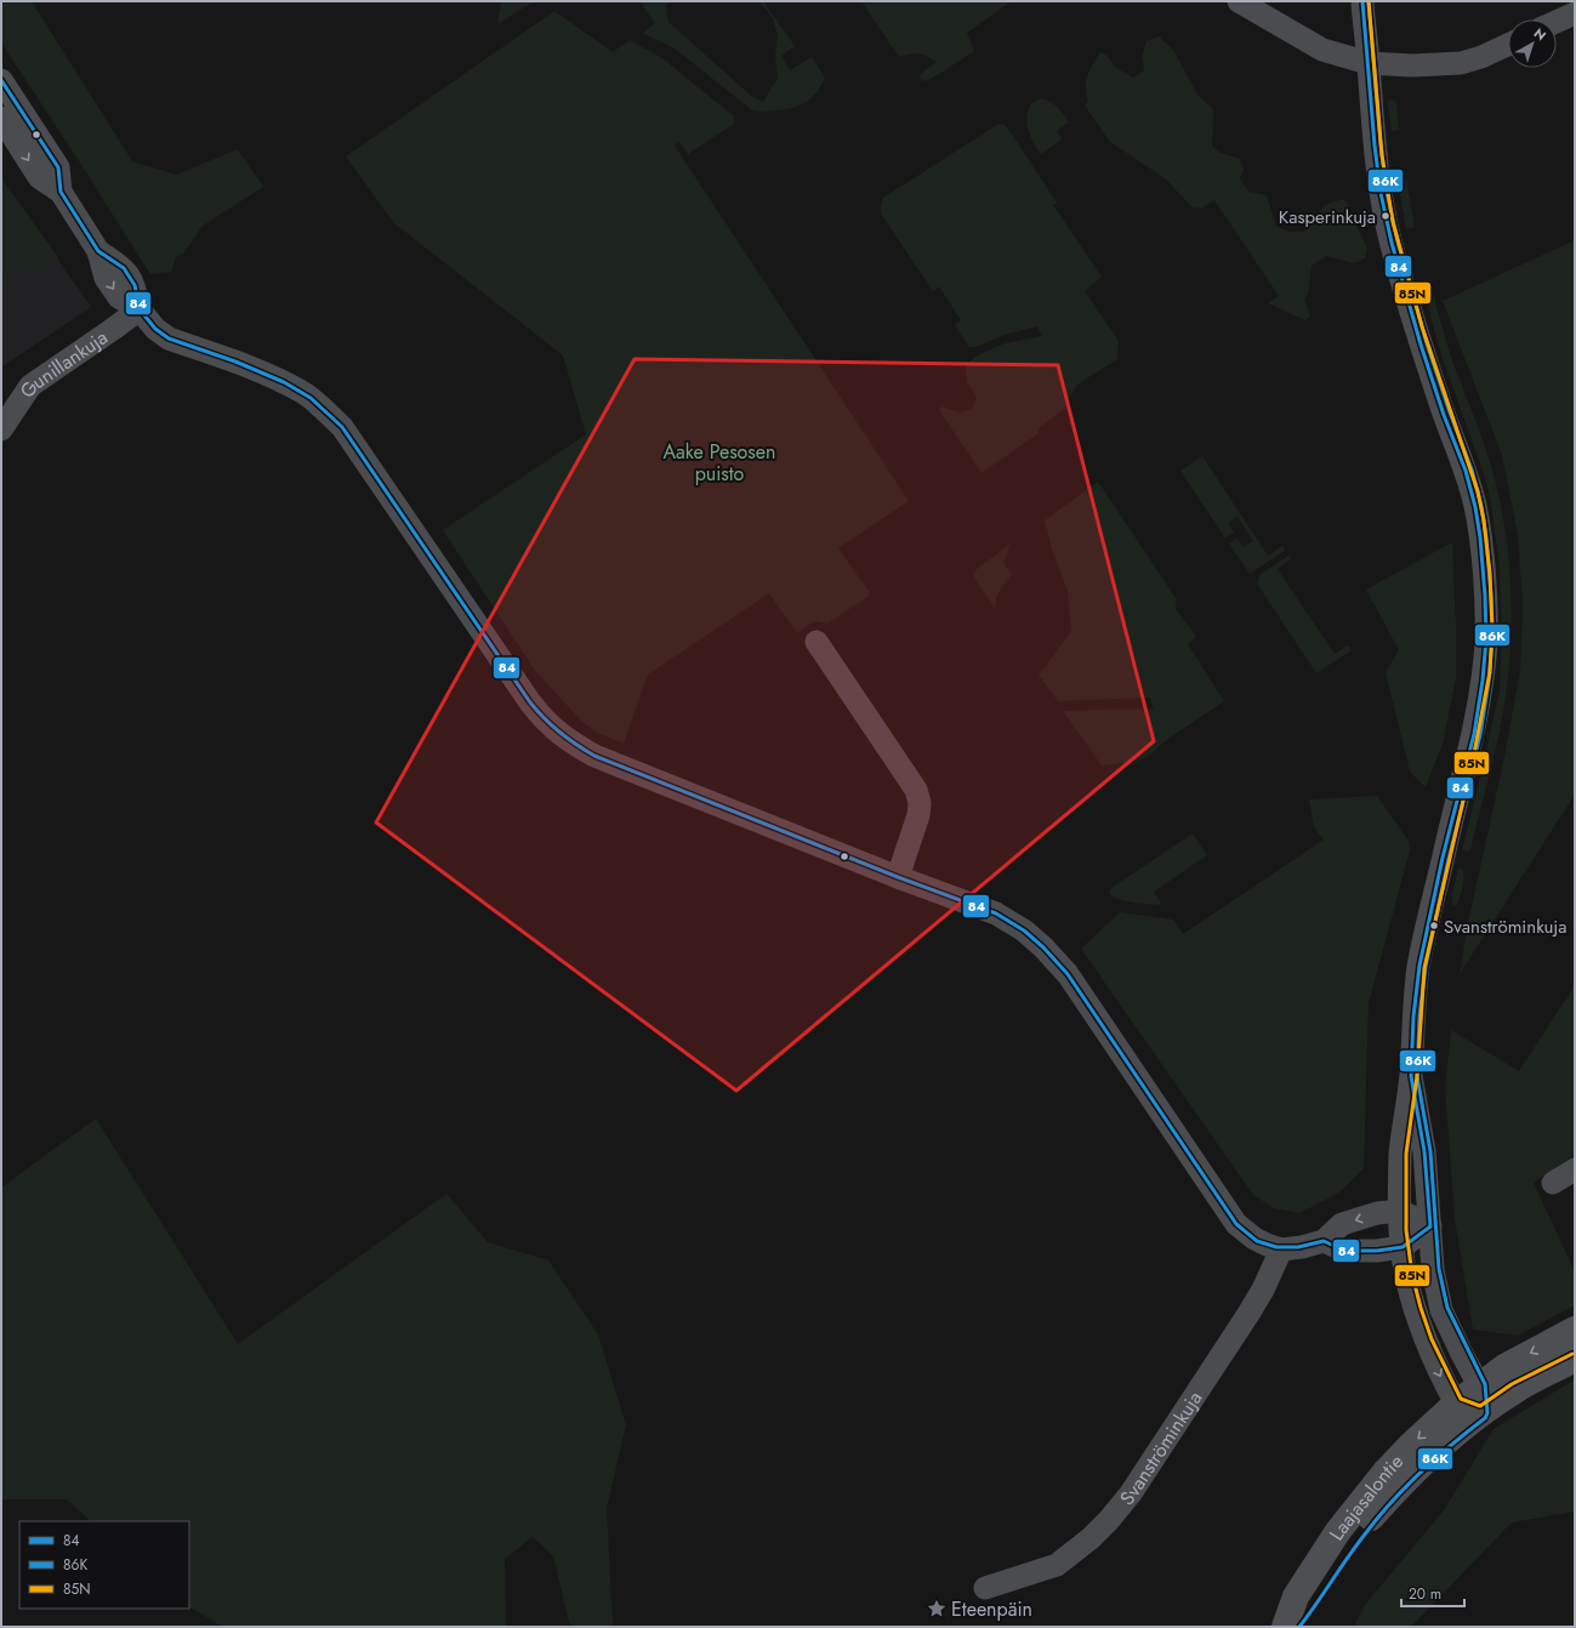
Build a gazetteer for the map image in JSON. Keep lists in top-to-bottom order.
{
  "streets": {
    "main road": ["Laajasalontie"],
    "street": ["Gunillankuja", "Svanströminkuja"]
  },
  "parks": ["Aake Pesosen puisto"],
  "places": {
    "other": ["Kasperinkuja", "Svanströminkuja"],
    "place": ["Eteenpäin"]
  },
  "lines": ["transit line 84", "transit line 86K", "transit line 85N"],
  "legend": ["84", "86K", "85N"],
  "scale_bar": "20 m",
  "north": "top right"
}
